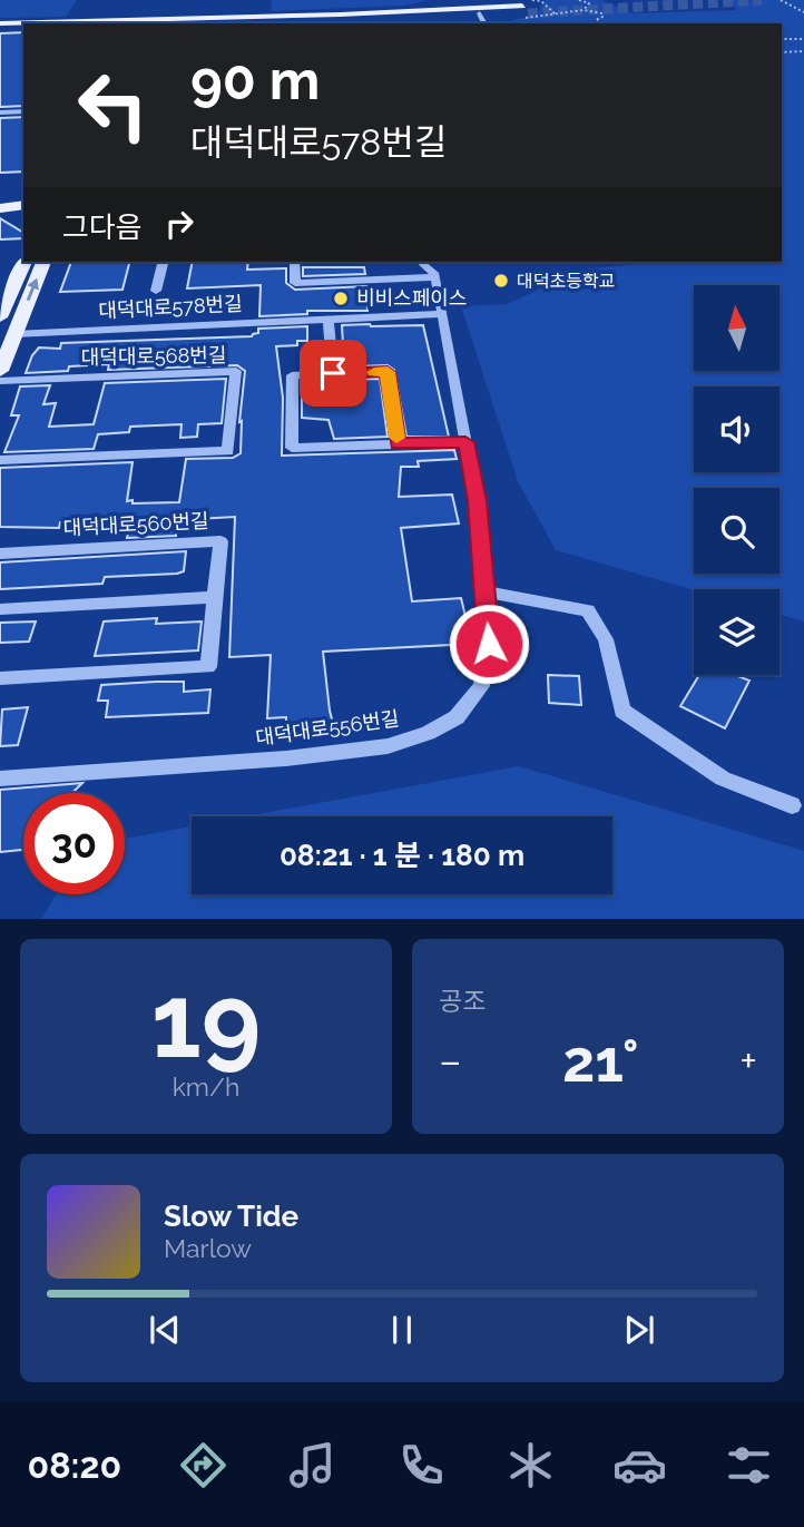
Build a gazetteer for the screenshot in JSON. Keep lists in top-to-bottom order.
{
  "streets": {
    "street": [
      "대덕대로578번길",
      "대덕대로568번길",
      "대덕대로560번길",
      "대덕대로556번길"
    ]
  },
  "crossings": [
    ["대덕대로578번길", "대덕대로556번길"]
  ],
  "places": ["대덕초등학교", "비비스페이스"],
  "north": "top",
  "page": {
    "turn": ["90 m", "대덕대로578번길"],
    "then": "그다음",
    "limit": "30",
    "trip": "08:21 · 1 분 · 180 m",
    "tile": [
      ["19", "km/h"],
      "공조"
    ],
    "heat": ["−", "21°", "+"],
    "song": ["Slow Tide", "Marlow"],
    "tabs": "08:20"
  }
}
